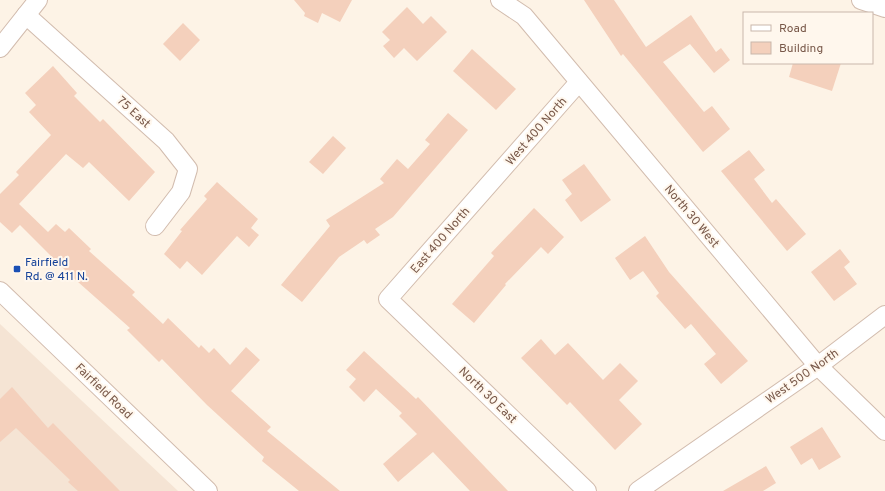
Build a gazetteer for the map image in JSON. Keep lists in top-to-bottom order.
{
  "streets": {
    "street": [
      "75 East",
      "West 400 North",
      "North 30 West",
      "East 400 North",
      "West 500 North",
      "Fairfield Road",
      "North 30 East"
    ]
  },
  "crossings": [
    ["West 400 North", "North 30 West"],
    ["West 400 North", "East 400 North"],
    ["North 30 West", "West 500 North"],
    ["East 400 North", "North 30 East"]
  ],
  "places": {
    "transit": ["Fairfield Rd. @ 411 N."]
  },
  "legend": ["Road", "Building"]
}
